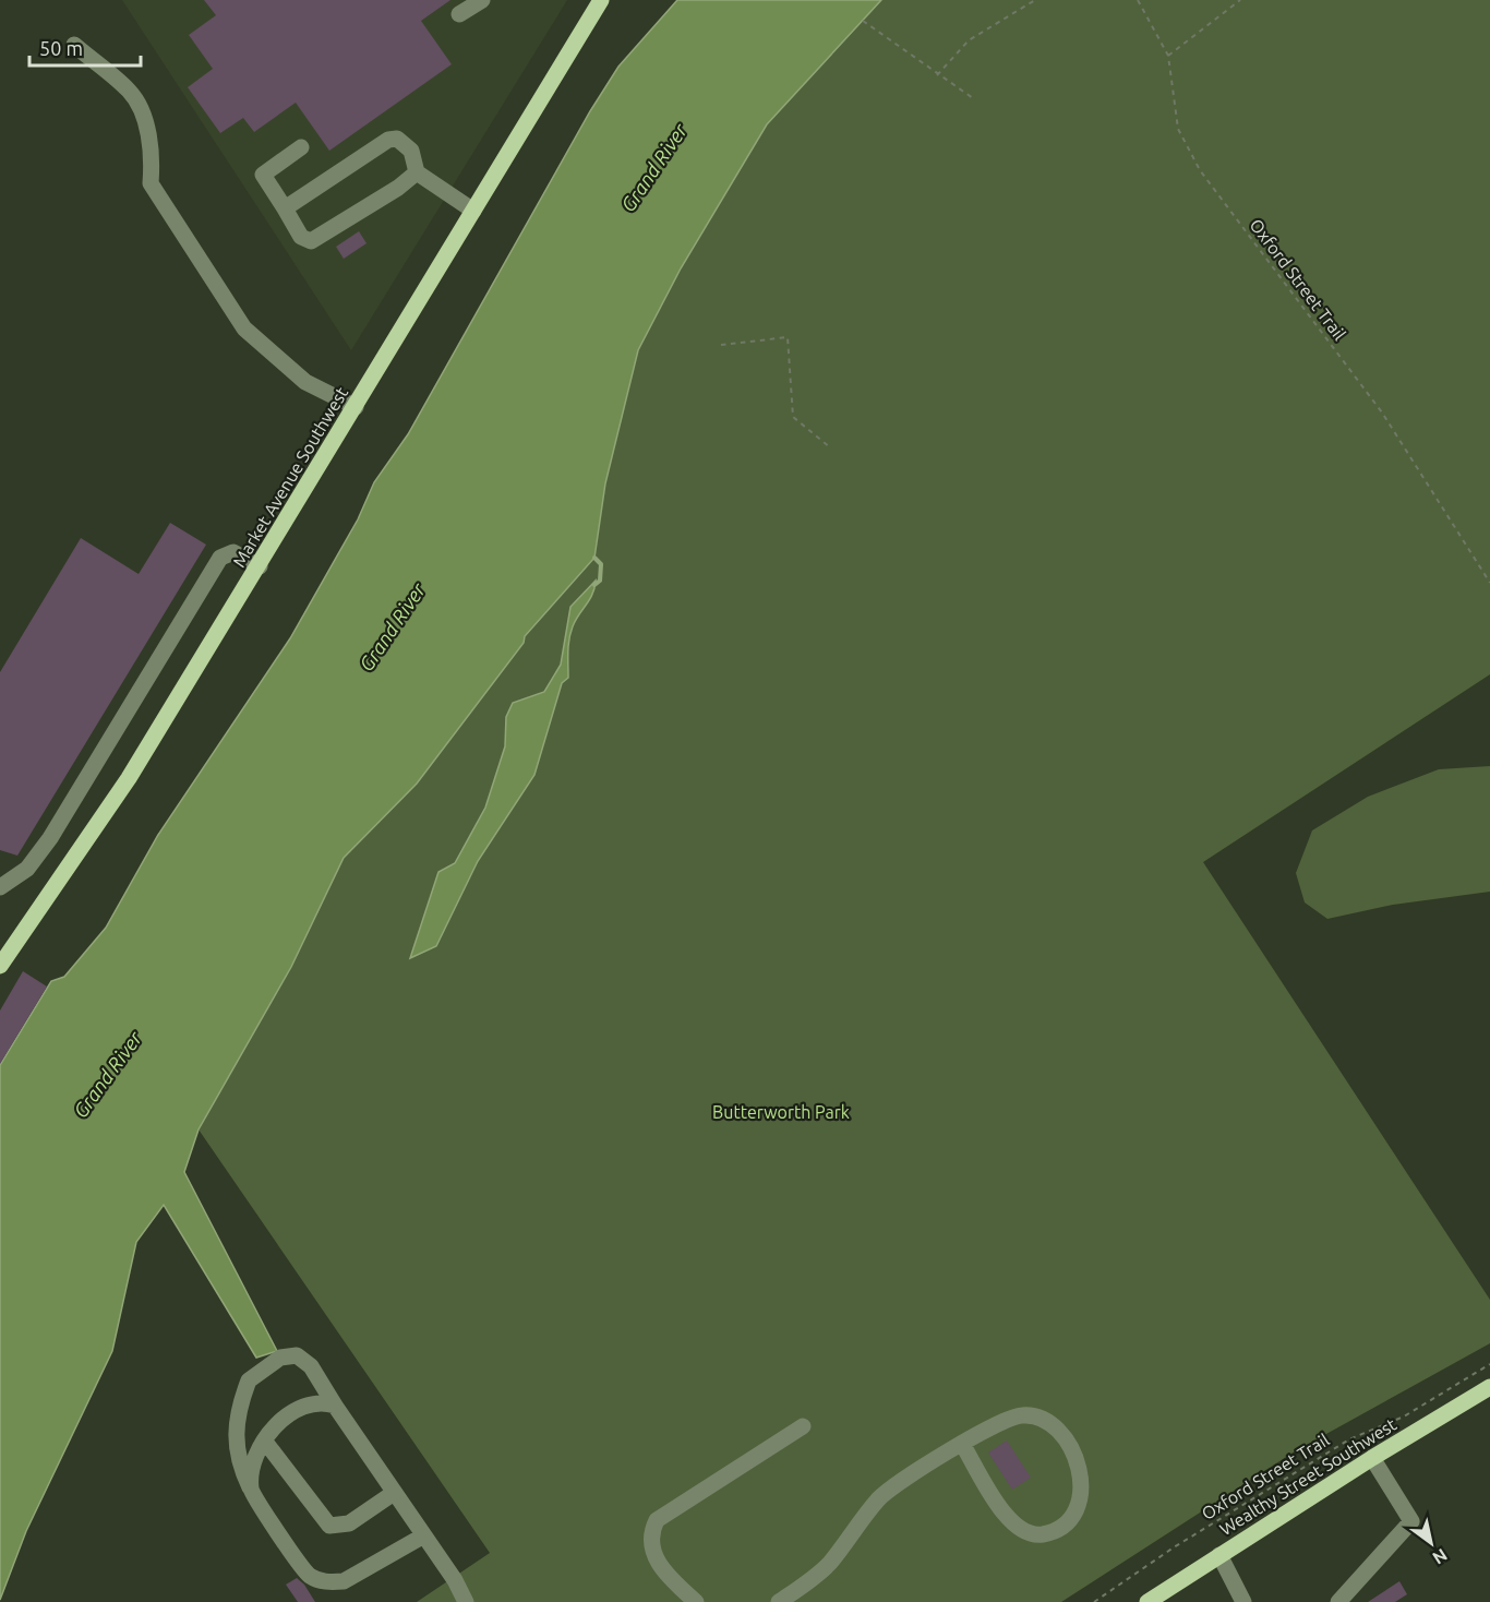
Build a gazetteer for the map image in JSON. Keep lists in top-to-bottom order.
{
  "streets": {
    "main road": ["Market Avenue Southwest", "Wealthy Street Southwest"],
    "path": ["Oxford Street Trail"]
  },
  "water": ["Grand River"],
  "parks": ["Butterworth Park"],
  "scale_bar": "50 m",
  "north": "bottom right"
}
